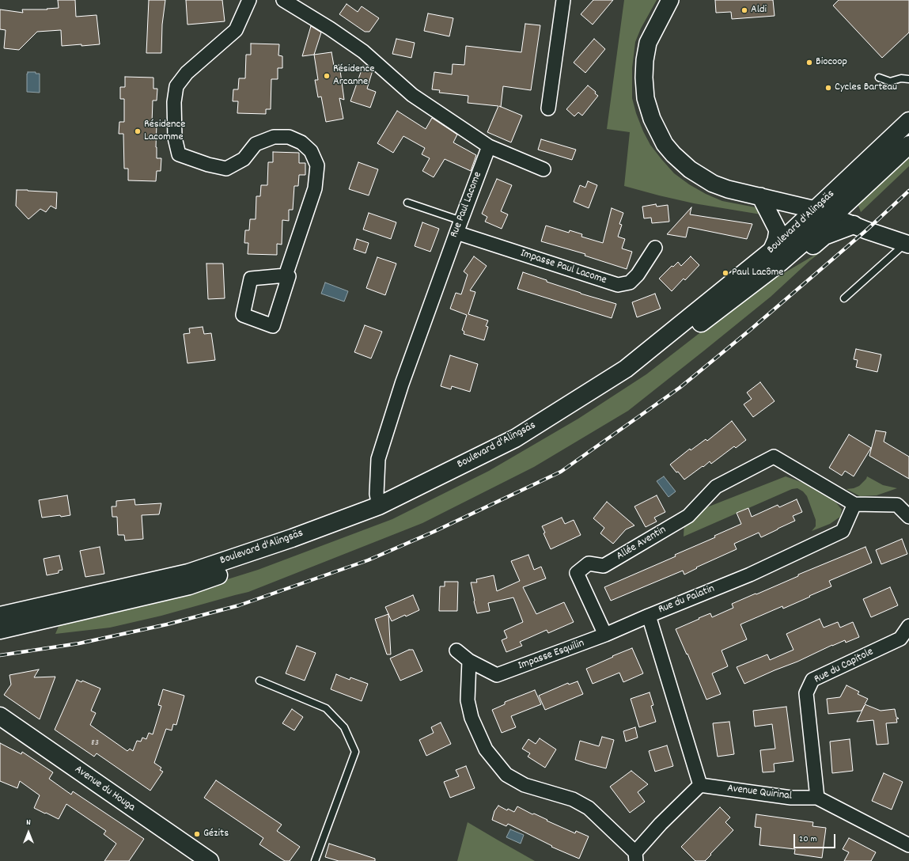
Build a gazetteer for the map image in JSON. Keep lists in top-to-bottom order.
{
  "streets": {
    "main road": ["Boulevard d'Alingsäs", "Avenue du Houga"],
    "street": [
      "Rue Paul Lacome",
      "Impasse Paul Lacome",
      "Allée Aventin",
      "Rue du Palatin",
      "Impasse Esquilin",
      "Rue du Capitole",
      "Avenue Quirinal"
    ]
  },
  "crossings": [
    ["Rue Paul Lacome", "Boulevard d'Alingsäs"],
    ["Rue Paul Lacome", "Impasse Paul Lacome"],
    ["Allée Aventin", "Rue du Palatin"],
    ["Allée Aventin", "Impasse Esquilin"],
    ["Rue du Palatin", "Impasse Esquilin"],
    ["Rue du Palatin", "Avenue Quirinal"],
    ["Rue du Capitole", "Avenue Quirinal"]
  ],
  "places": [
    "Aldi",
    "Biocoop",
    "Résidence Arcanne",
    "Cycles Barteau",
    "Résidence Lacomme",
    "Paul Lacôme",
    "Gézits"
  ],
  "house_numbers": ["83"],
  "scale_bar": "20 m",
  "north": "top"
}
